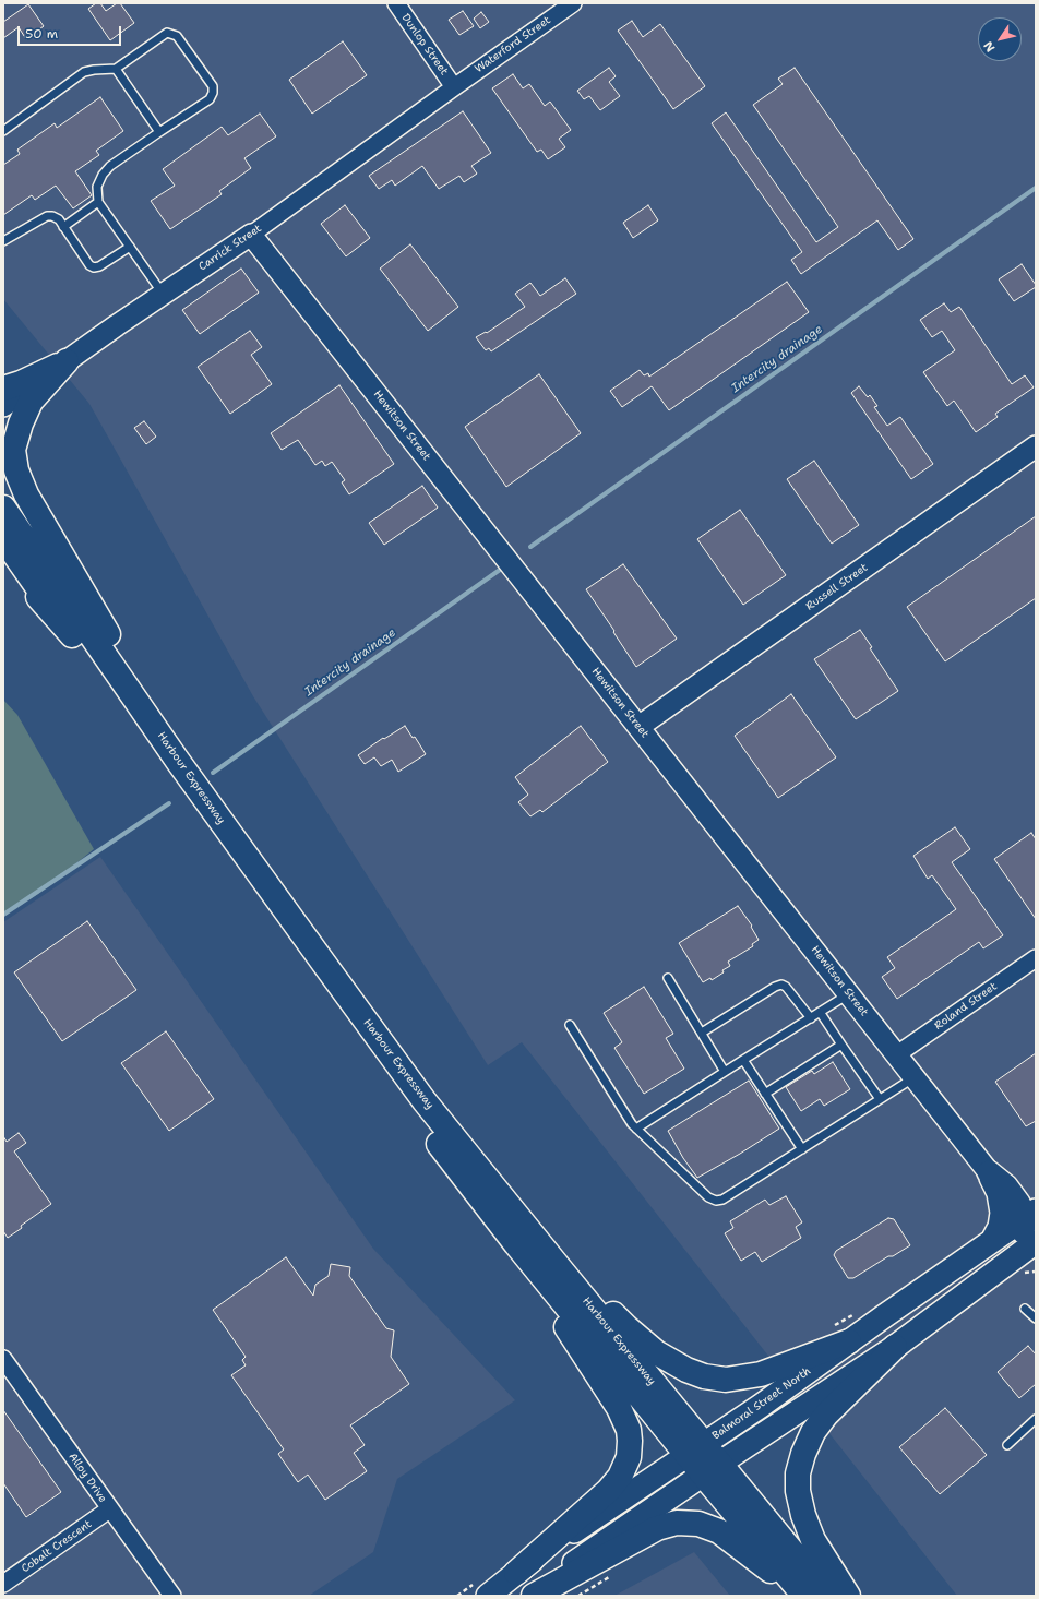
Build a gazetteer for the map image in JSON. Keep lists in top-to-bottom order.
{
  "streets": {
    "main road": ["Harbour Expressway", "Balmoral Street North"],
    "street": [
      "Dunlop Street",
      "Waterford Street",
      "Carrick Street",
      "Hewitson Street",
      "Russell Street",
      "Roland Street",
      "Alloy Drive",
      "Cobalt Crescent"
    ]
  },
  "crossings": [
    ["Dunlop Street", "Waterford Street"],
    ["Dunlop Street", "Carrick Street"],
    ["Waterford Street", "Carrick Street"],
    ["Carrick Street", "Hewitson Street"],
    ["Hewitson Street", "Russell Street"],
    ["Hewitson Street", "Roland Street"],
    ["Harbour Expressway", "Balmoral Street North"],
    ["Alloy Drive", "Cobalt Crescent"]
  ],
  "water": ["Intercity drainage"],
  "scale_bar": "50 m",
  "north": "bottom left"
}
